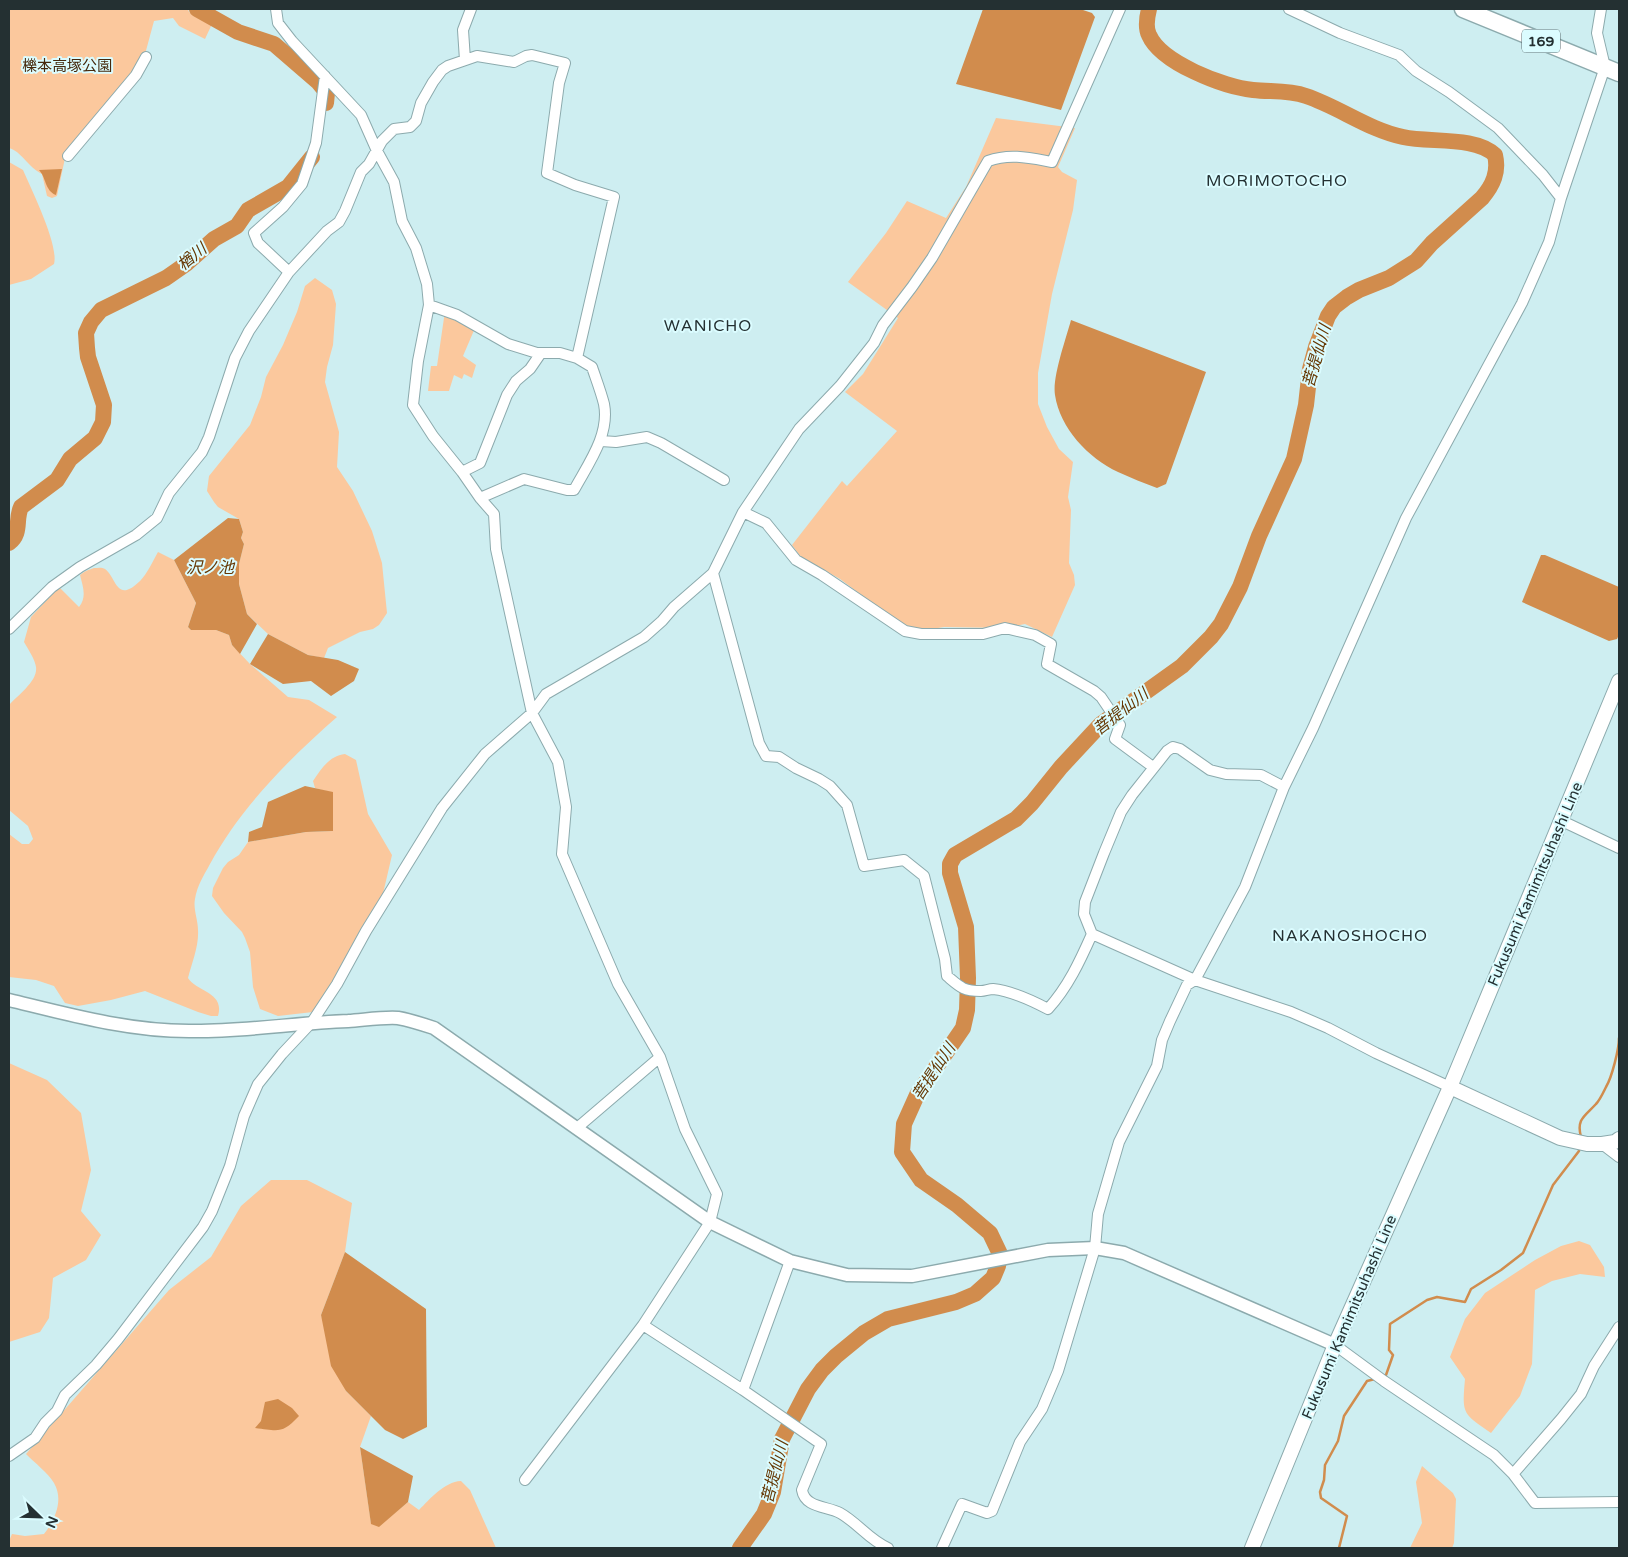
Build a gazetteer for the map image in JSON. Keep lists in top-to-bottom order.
{
  "streets": {
    "highway": ["169"],
    "main road": ["Fukusumi Kamimitsuhashi Line"]
  },
  "districts": ["MORIMOTOCHO", "WANICHO", "NAKANOSHOCHO"],
  "water": ["楢川", "菩提仙川", "沢ノ池"],
  "parks": ["櫟本高塚公園"],
  "north": "bottom right"
}
